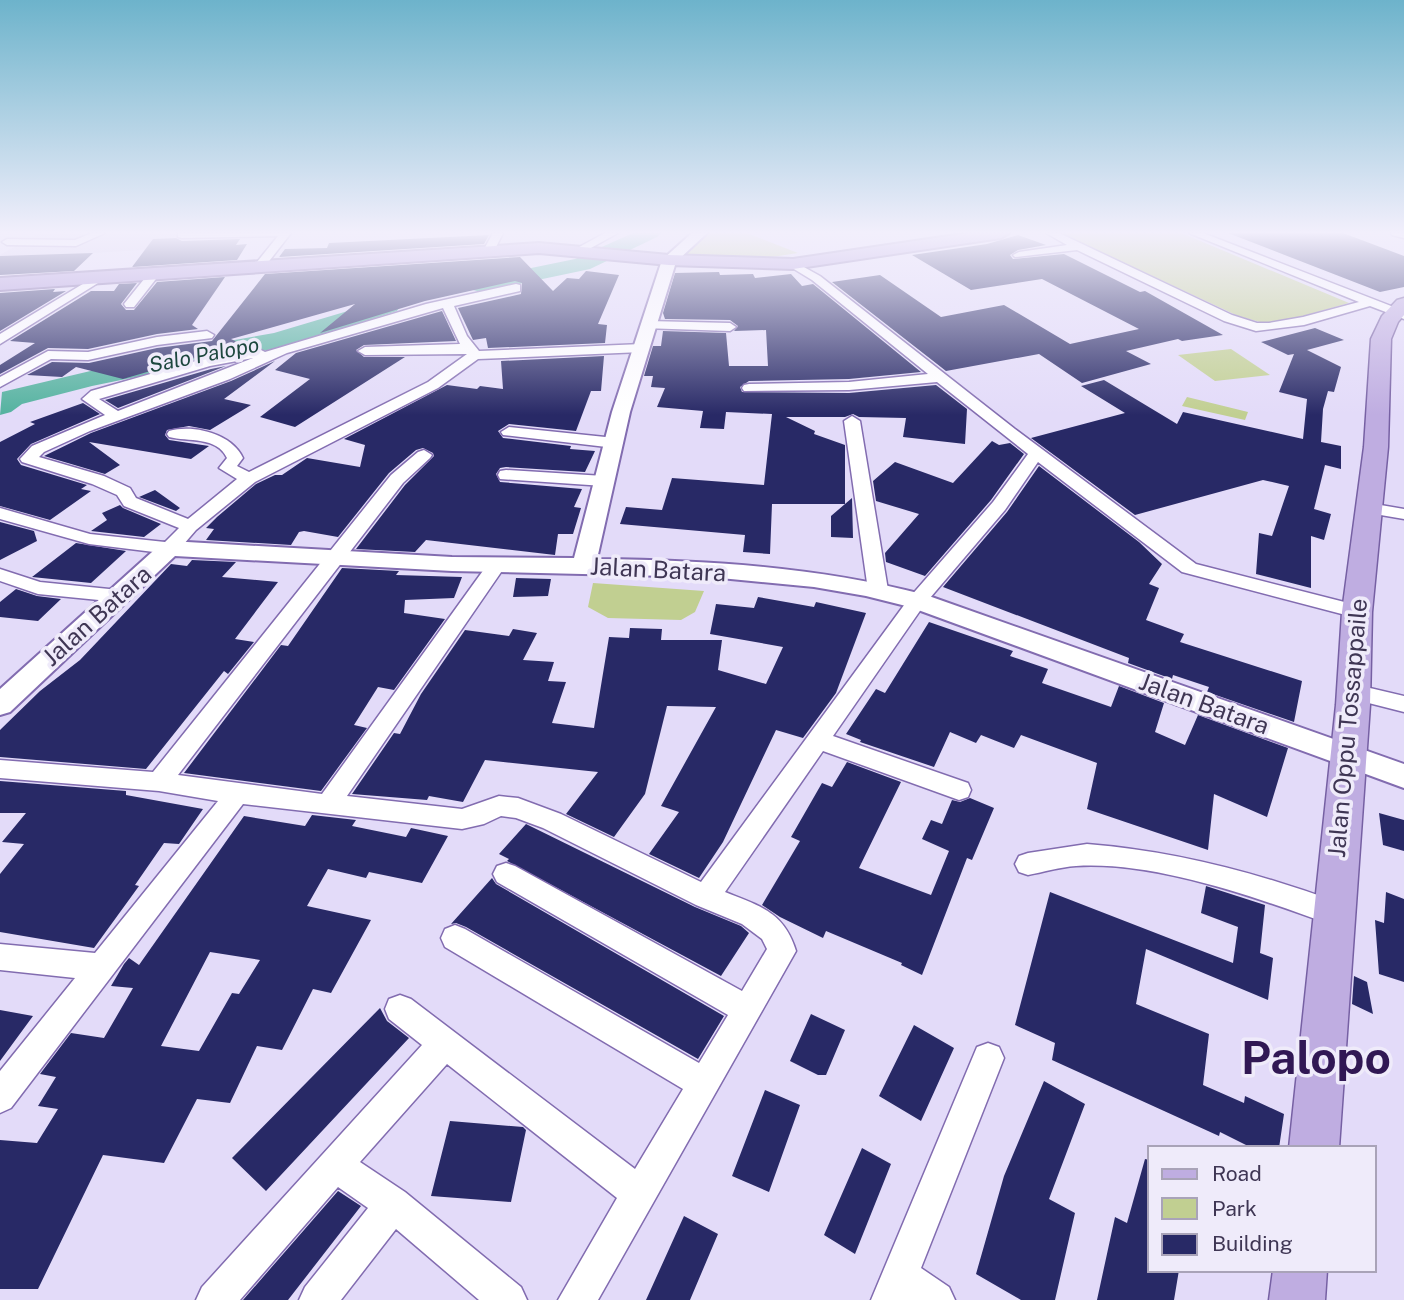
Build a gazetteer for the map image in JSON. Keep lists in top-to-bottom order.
{
  "streets": {
    "main road": ["Jalan Oppu Tossappaile"],
    "street": ["Jalan Batara"]
  },
  "crossings": [
    ["Jalan Batara", "Jalan Oppu Tossappaile"]
  ],
  "districts": ["Palopo"],
  "water": ["Salo Palopo"],
  "legend": ["Road", "Park", "Building"]
}
